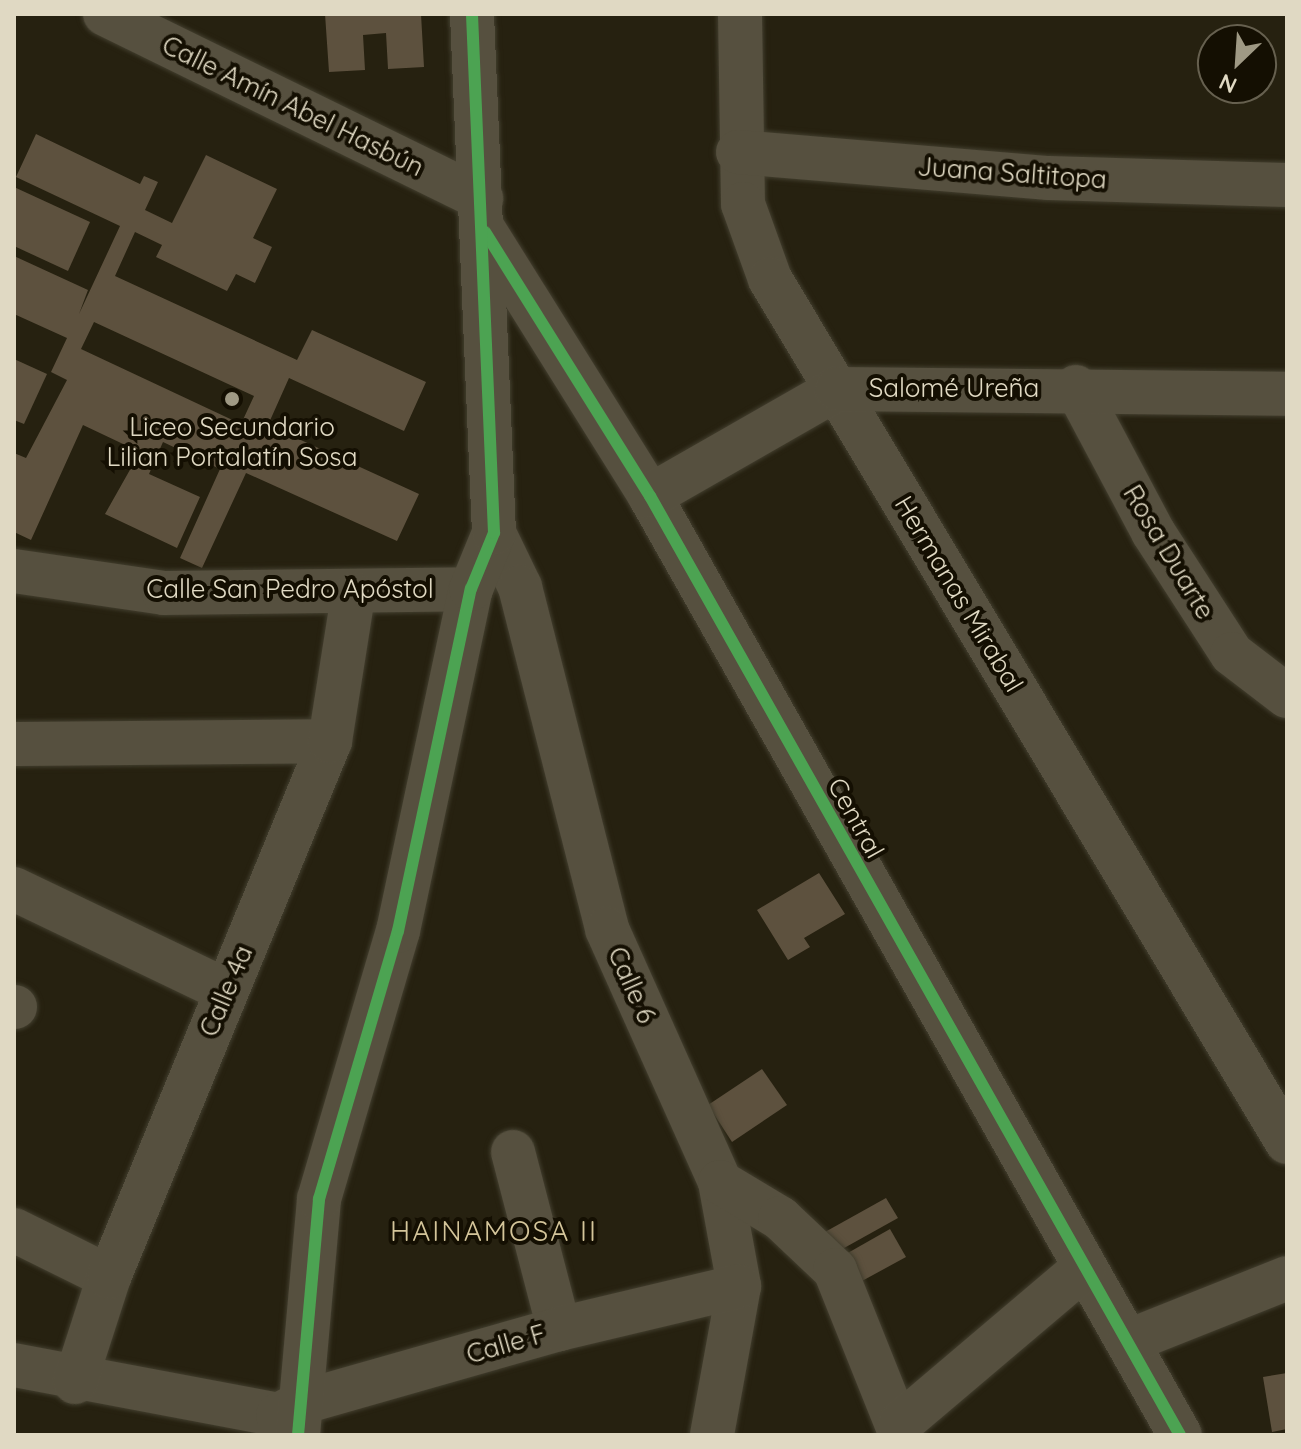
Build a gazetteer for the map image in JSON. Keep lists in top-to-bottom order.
{
  "streets": {
    "street": [
      "Calle Amín Abel Hasbún",
      "Juana Saltitopa",
      "Salomé Ureña",
      "Rosa Duarte",
      "Calle San Pedro Apóstol",
      "Hermanas Mirabal",
      "Central",
      "Calle 6",
      "Calle 4a",
      "Calle F"
    ]
  },
  "crossings": [
    ["Calle Amín Abel Hasbún", "Central"],
    ["Juana Saltitopa", "Hermanas Mirabal"],
    ["Salomé Ureña", "Rosa Duarte"],
    ["Salomé Ureña", "Hermanas Mirabal"],
    ["Salomé Ureña", "Central"],
    ["Calle San Pedro Apóstol", "Calle 4a"],
    ["Calle 6", "Calle F"]
  ],
  "districts": ["HAINAMOSA II"],
  "places": ["Liceo Secundario Lilian Portalatín Sosa"],
  "north": "bottom left"
}
